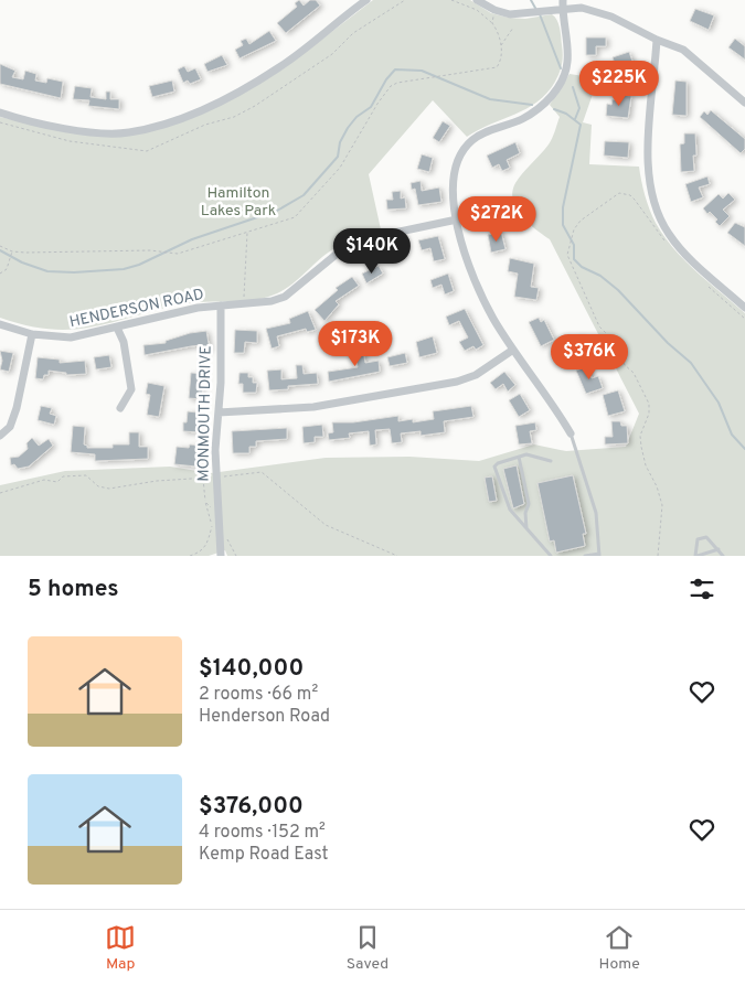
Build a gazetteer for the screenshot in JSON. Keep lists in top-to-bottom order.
{
  "streets": {
    "street": ["HENDERSON ROAD", "MONMOUTH DRIVE"]
  },
  "crossings": [
    ["HENDERSON ROAD", "MONMOUTH DRIVE"]
  ],
  "parks": ["Hamilton Lakes Park"],
  "page": {
    "price": [
      "$225K",
      "$272K",
      "$140K",
      "$173K",
      "$376K"
    ],
    "heading": "5 homes",
    "list": [
      {
        "name": "$140,000",
        "note": "2 rooms · 66 m² · Henderson Road"
      },
      {
        "name": "$376,000",
        "note": "4 rooms · 152 m² · Kemp Road East"
      }
    ],
    "tabs": ["Map", "Saved", "Home"]
  }
}
